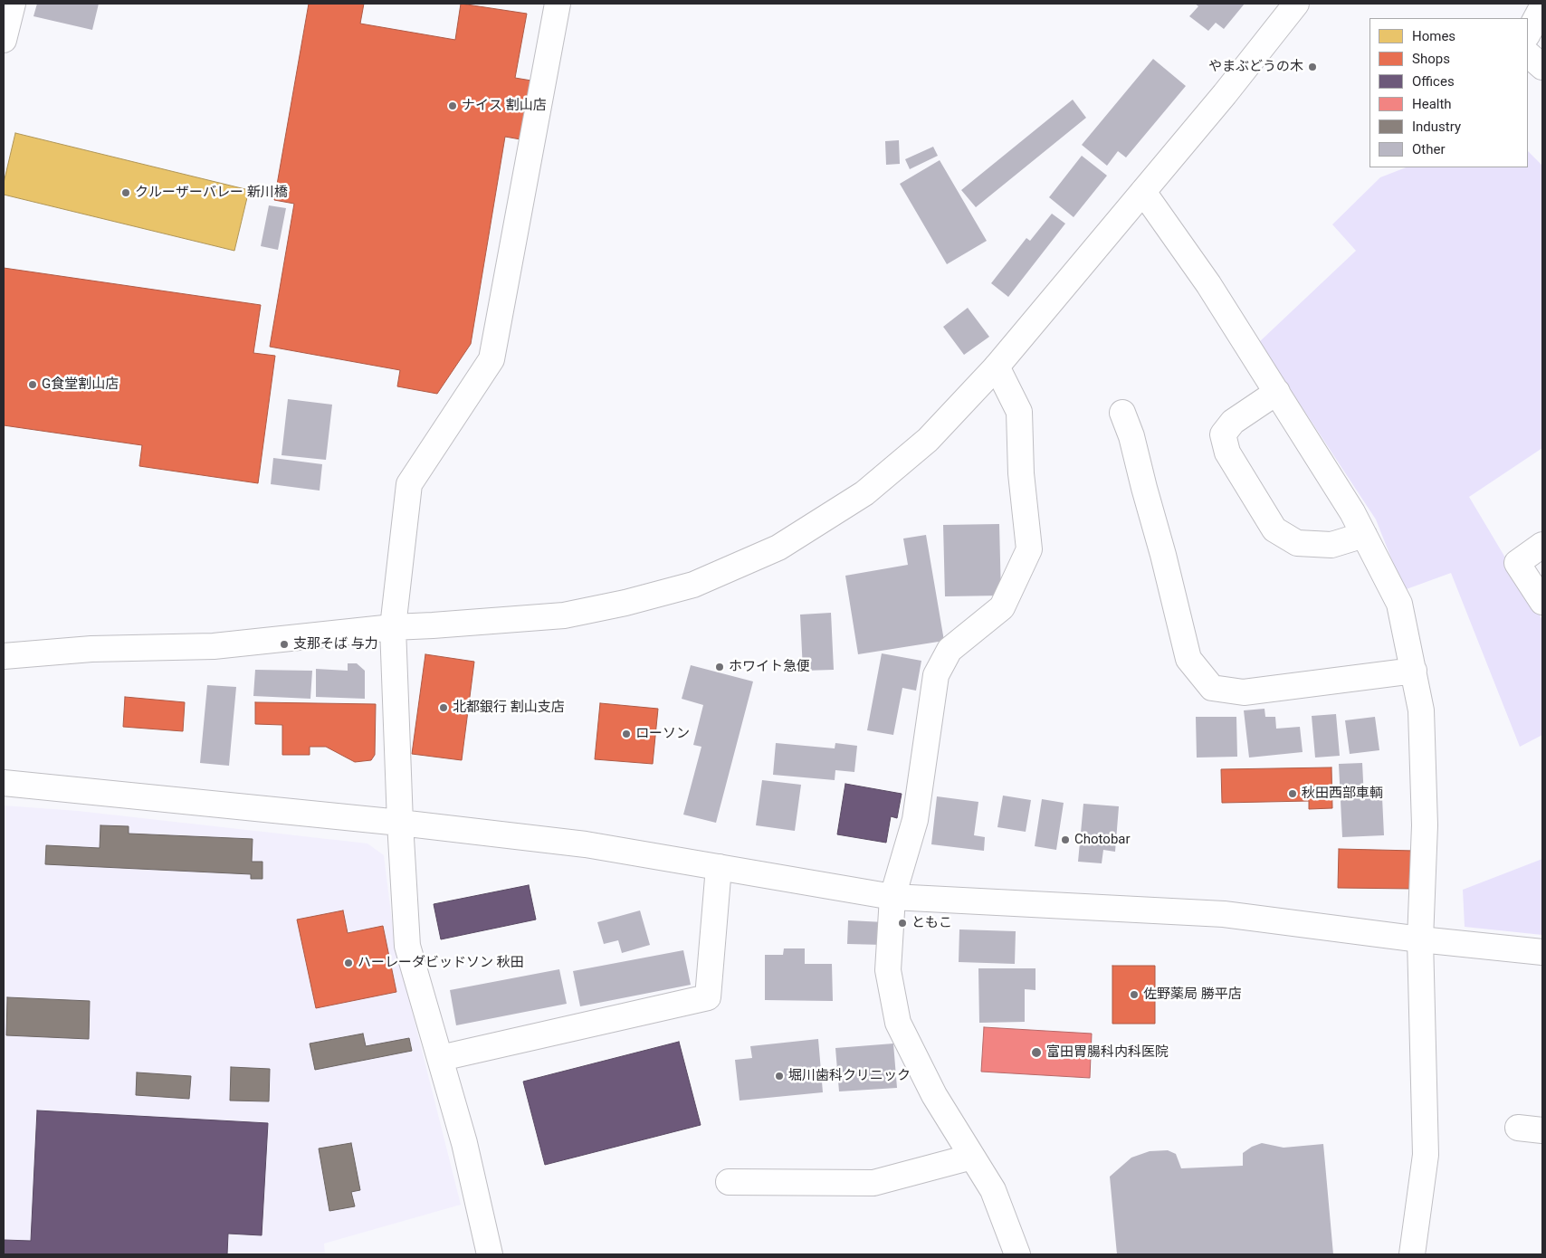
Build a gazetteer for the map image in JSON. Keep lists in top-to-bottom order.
{
  "places": [
    "やまぶどうの木",
    "ナイス 割山店",
    "クルーザーバレー 新川橋",
    "G食堂割山店",
    "支那そば 与力",
    "ホワイト急便",
    "北都銀行 割山支店",
    "ローソン",
    "秋田西部車輌",
    "Chotobar",
    "ともこ",
    "ハーレーダビッドソン 秋田",
    "佐野薬局 勝平店",
    "富田胃腸科内科医院",
    "堀川歯科クリニック"
  ],
  "legend": [
    "Homes",
    "Shops",
    "Offices",
    "Health",
    "Industry",
    "Other"
  ]
}
